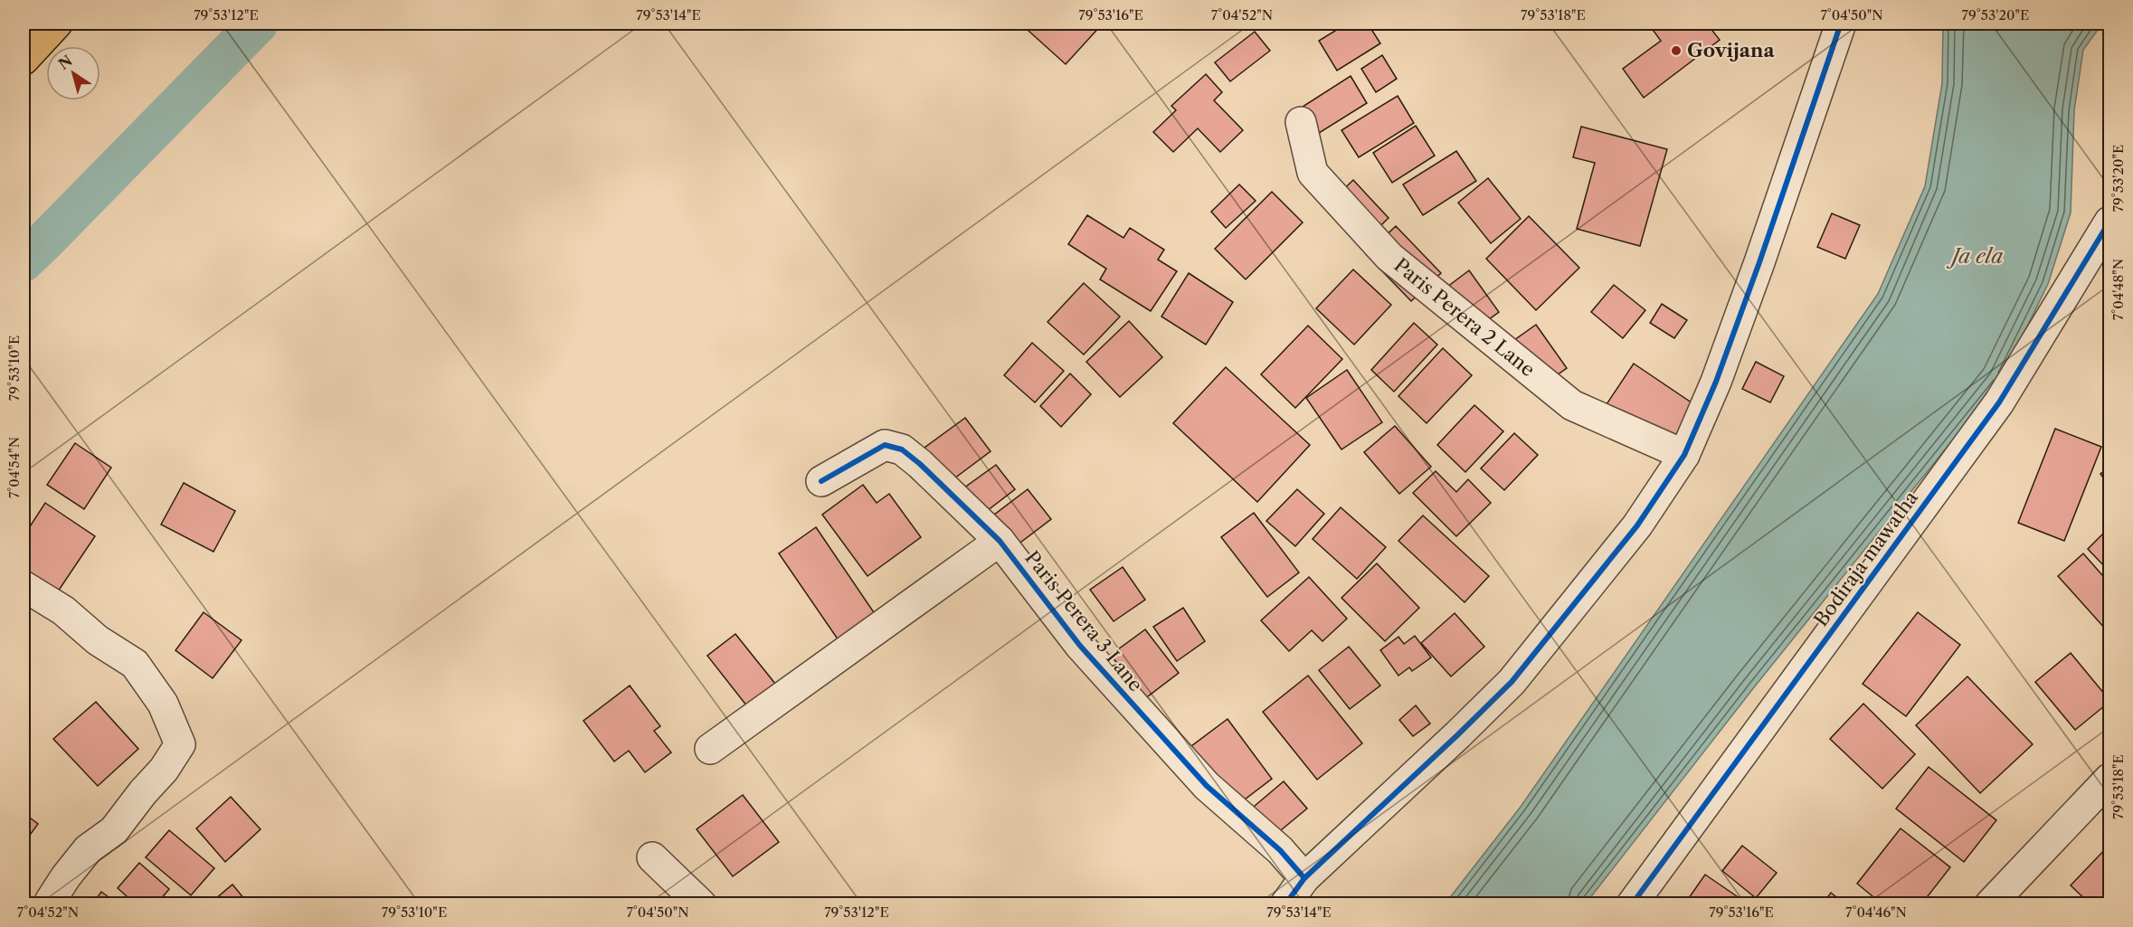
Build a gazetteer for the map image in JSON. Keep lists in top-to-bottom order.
{
  "streets": {
    "street": ["Paris Perera 2 Lane", "Bodiraja mawatha", "Paris Perera 3 Lane"]
  },
  "water": ["Ja ela"],
  "places": ["Govijana"],
  "north": "top left",
  "coordinates": [
    "79°53'12\"E",
    "79°53'14\"E",
    "79°53'16\"E",
    "7°04'52\"N",
    "79°53'18\"E",
    "7°04'50\"N",
    "79°53'20\"E",
    "7°04'48\"N",
    "79°53'10\"E",
    "7°04'54\"N",
    "7°04'46\"N"
  ]
}
